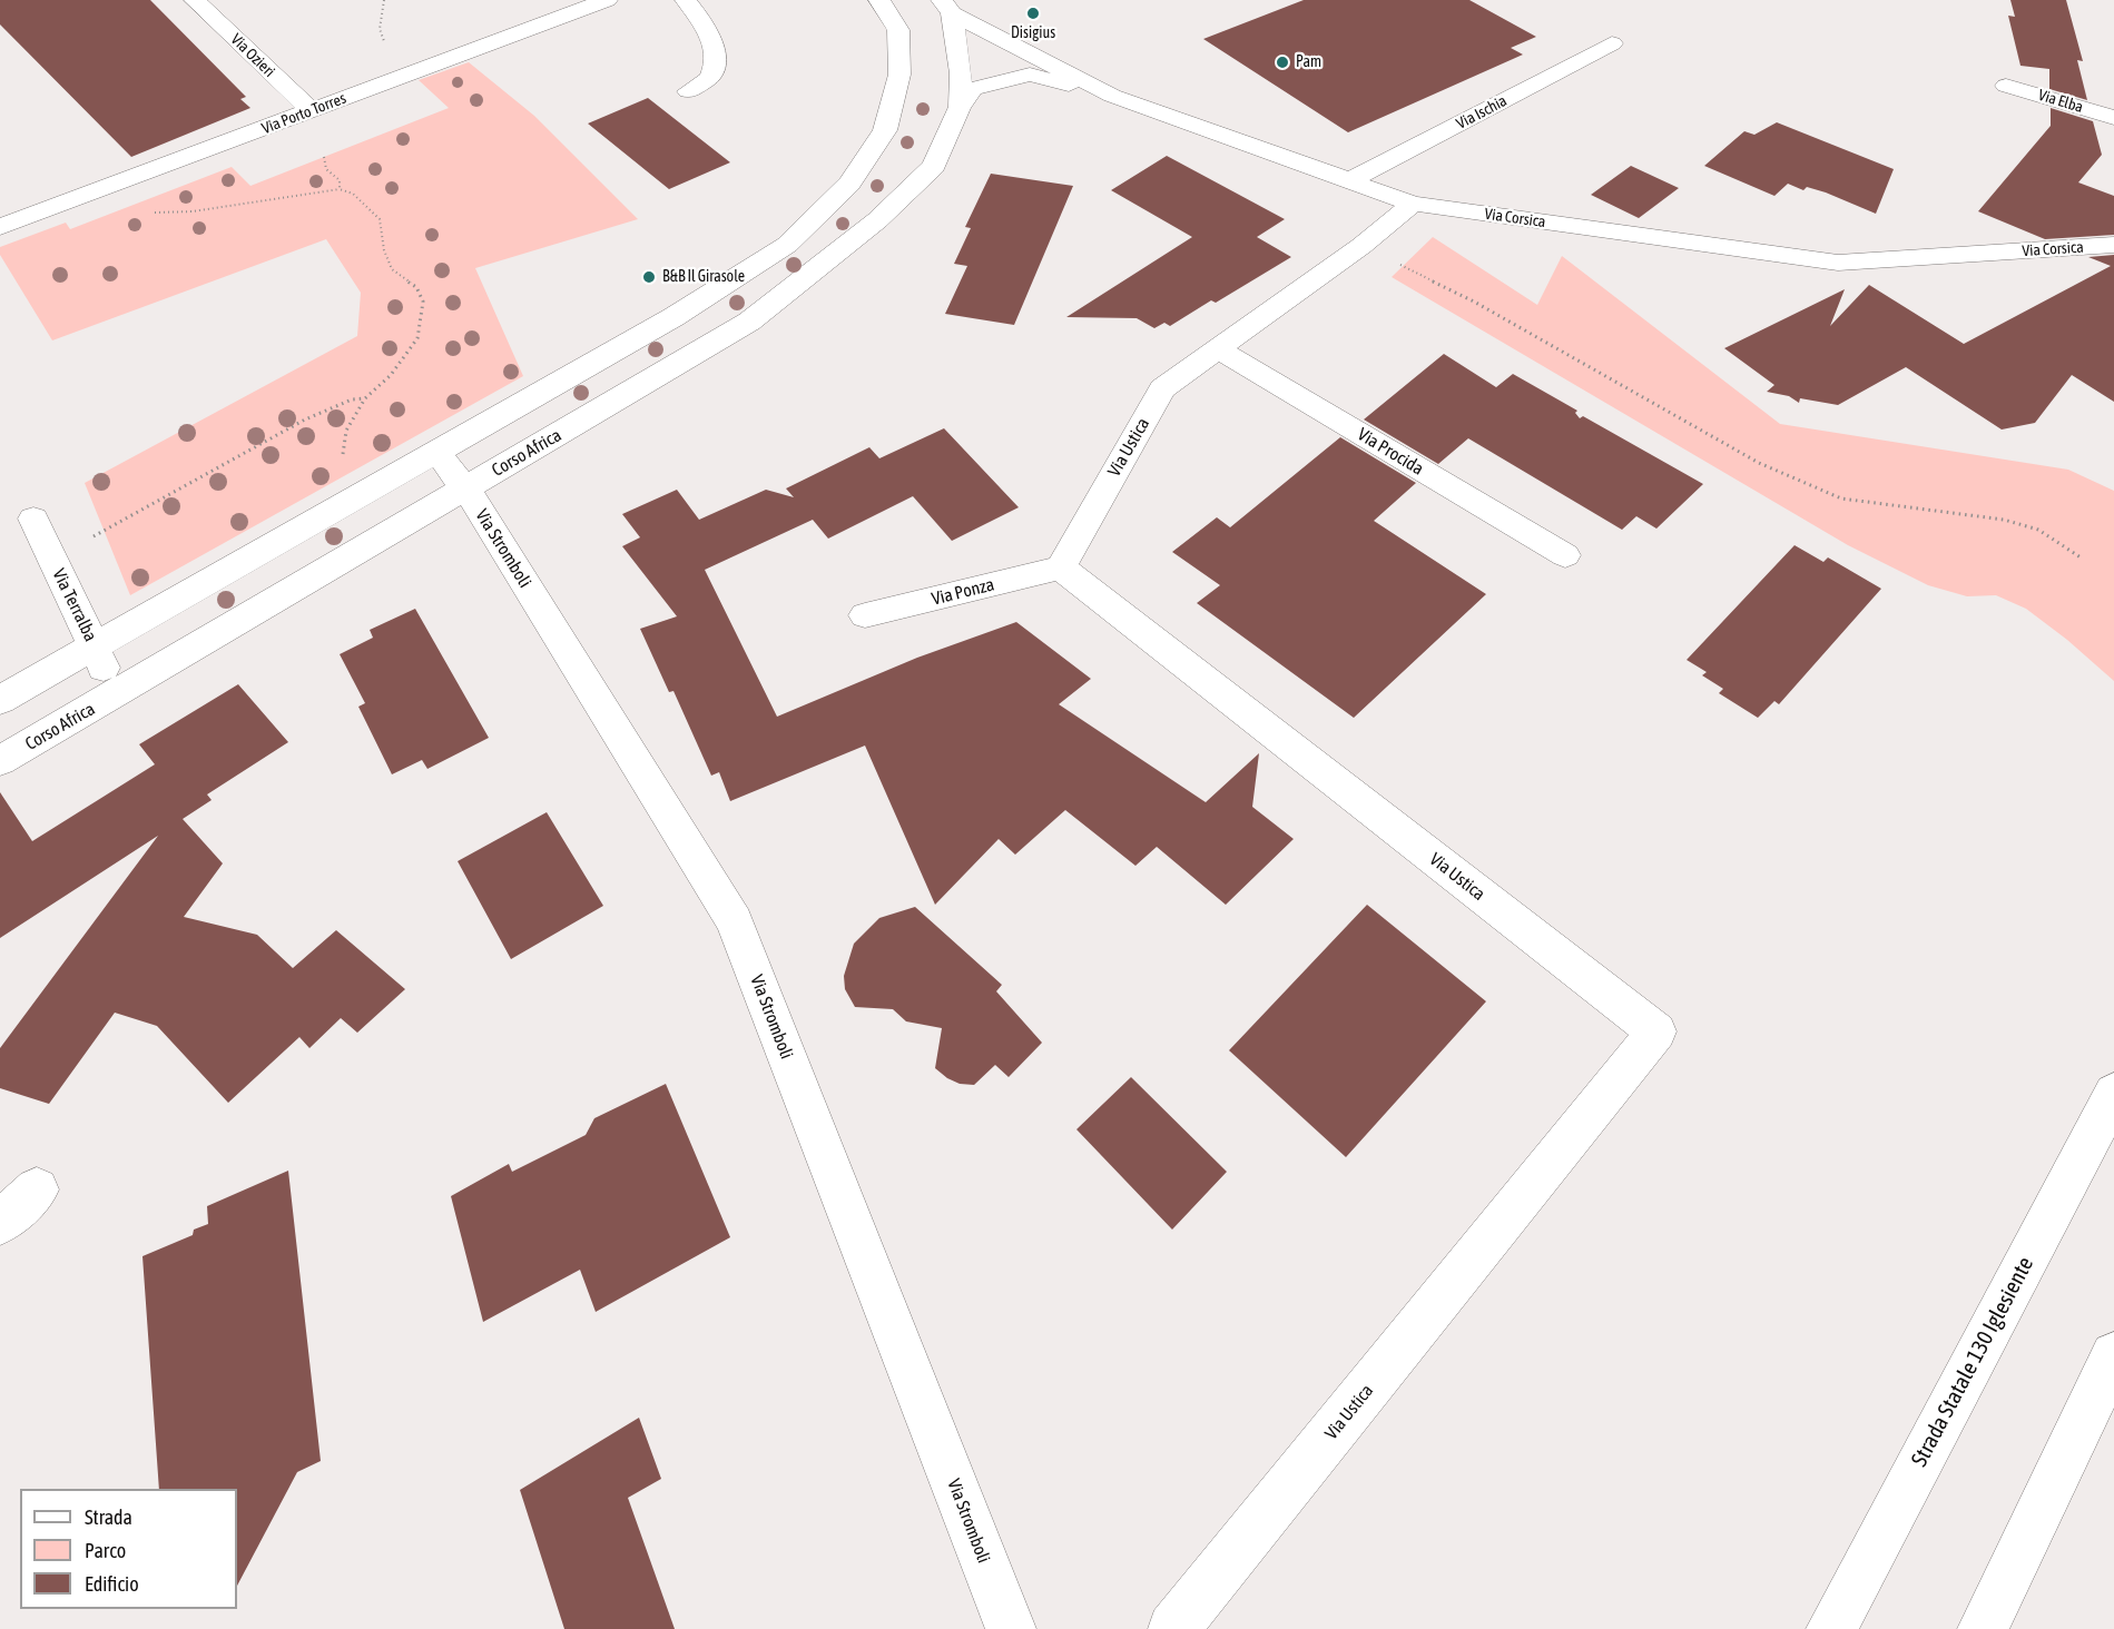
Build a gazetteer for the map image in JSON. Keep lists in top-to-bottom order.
{
  "streets": {
    "street": [
      "Via Ozieri",
      "Via Elba",
      "Via Ischia",
      "Via Porto Torres",
      "Via Corsica",
      "Via Ustica",
      "Via Procida",
      "Corso Africa",
      "Via Stromboli",
      "Via Ponza",
      "Via Terralba",
      "Strada Statale 130 Iglesiente"
    ]
  },
  "crossings": [
    ["Via Ozieri", "Via Porto Torres"],
    ["Via Ischia", "Via Corsica"],
    ["Via Corsica", "Via Ustica"],
    ["Via Corsica", "Corso Africa"],
    ["Via Ustica", "Via Procida"],
    ["Via Ustica", "Via Ponza"],
    ["Corso Africa", "Via Stromboli"],
    ["Corso Africa", "Via Terralba"]
  ],
  "places": ["Disigius", "Pam", "B&B Il Girasole"],
  "legend": ["Strada", "Parco", "Edificio"]
}
